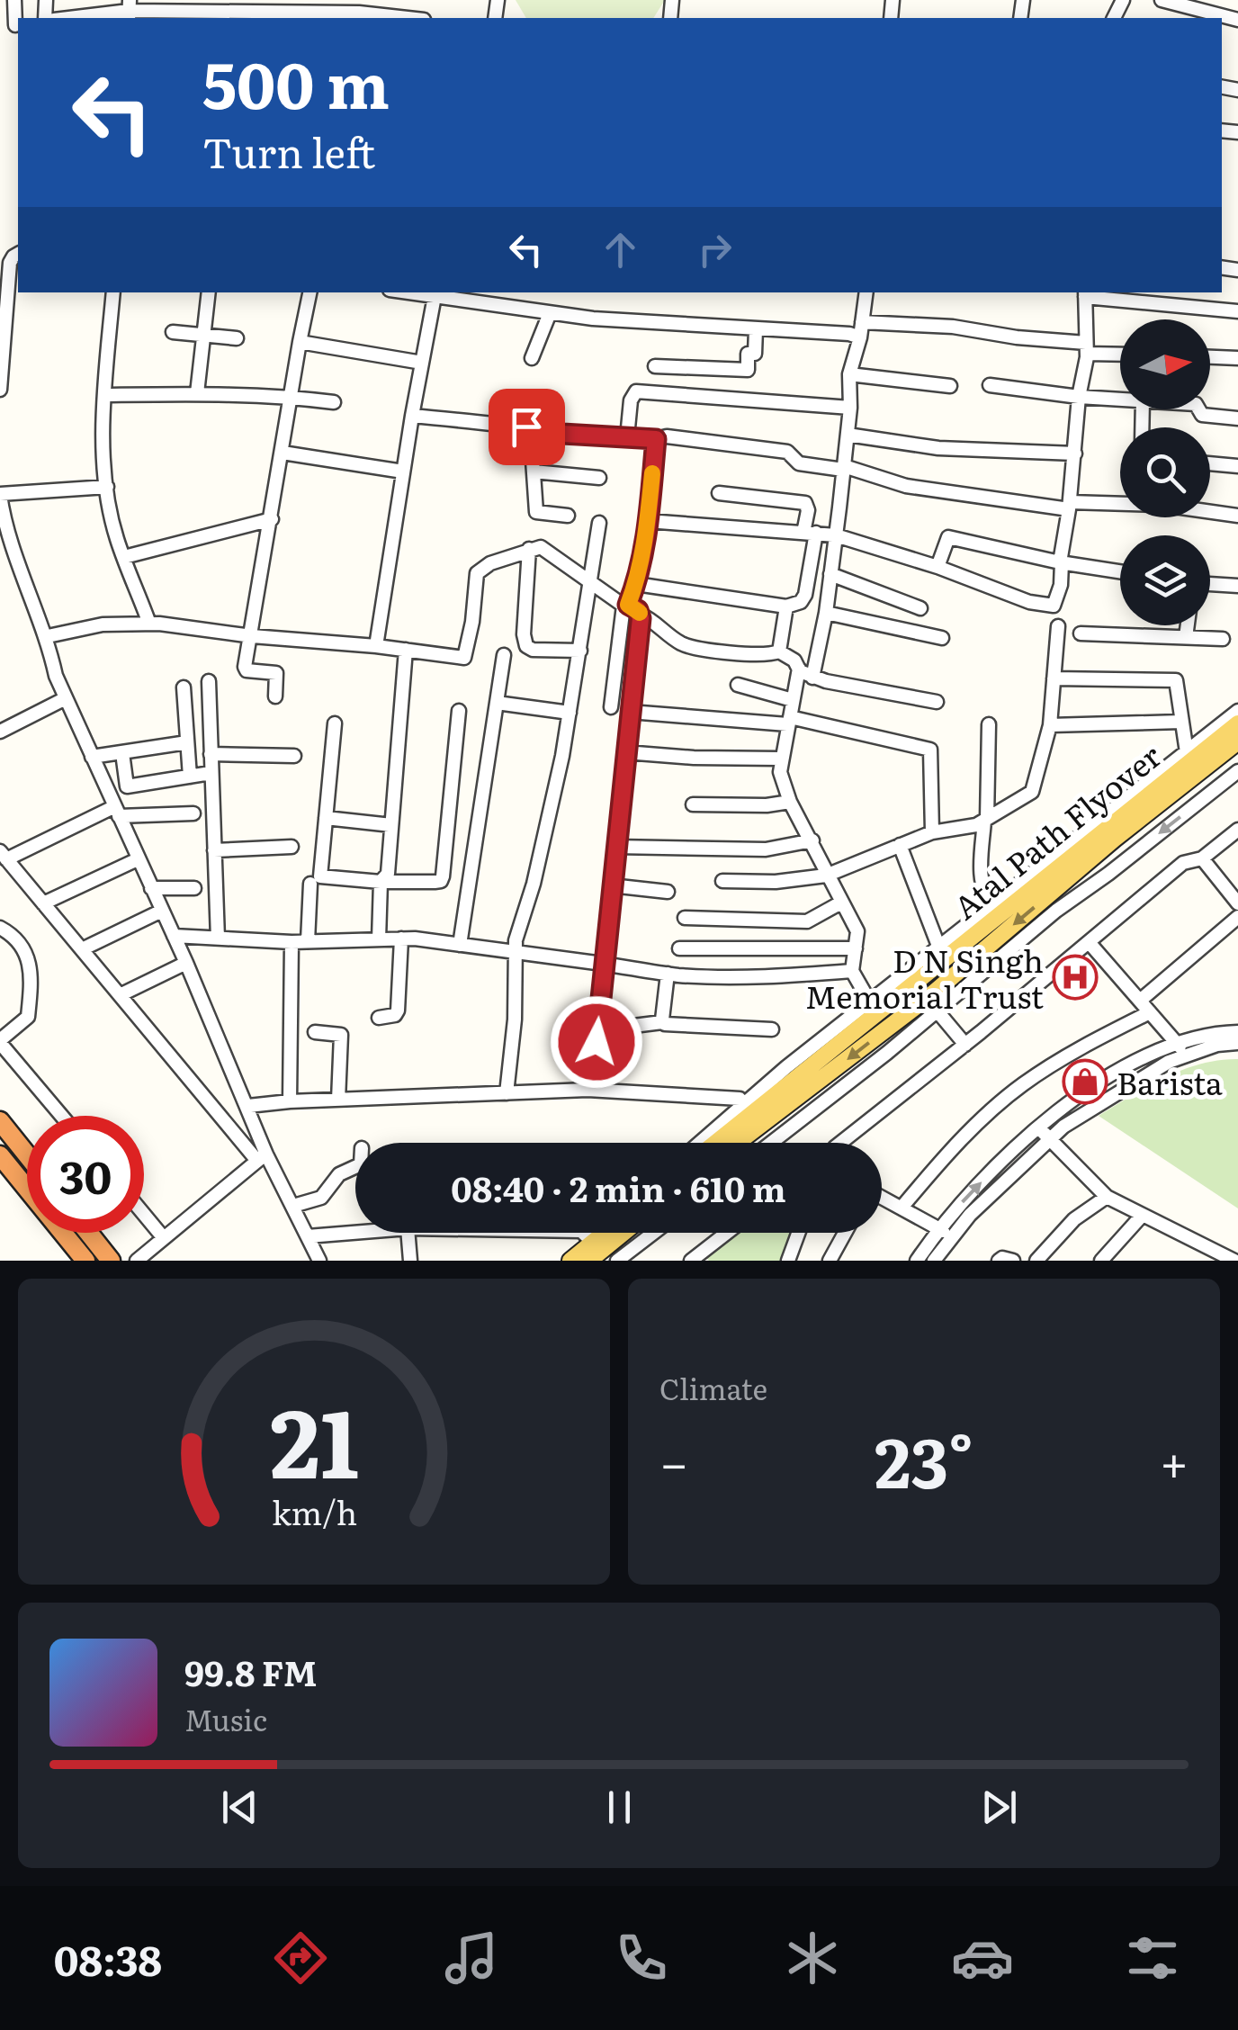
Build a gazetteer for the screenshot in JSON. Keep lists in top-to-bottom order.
{
  "streets": {
    "main road": ["Atal Path Flyover"]
  },
  "places": {
    "hospital": ["D N Singh Memorial Trust"],
    "shop": ["Barista"]
  },
  "north": "right",
  "page": {
    "turn": ["500 m", "Turn left"],
    "limit": "30",
    "trip": "08:40 · 2 min · 610 m",
    "tile": "Climate",
    "heat": ["−", "23°", "+"],
    "song": ["99.8 FM", "Music"],
    "tabs": "08:38",
    "gauge": ["21", "km/h"]
  }
}
